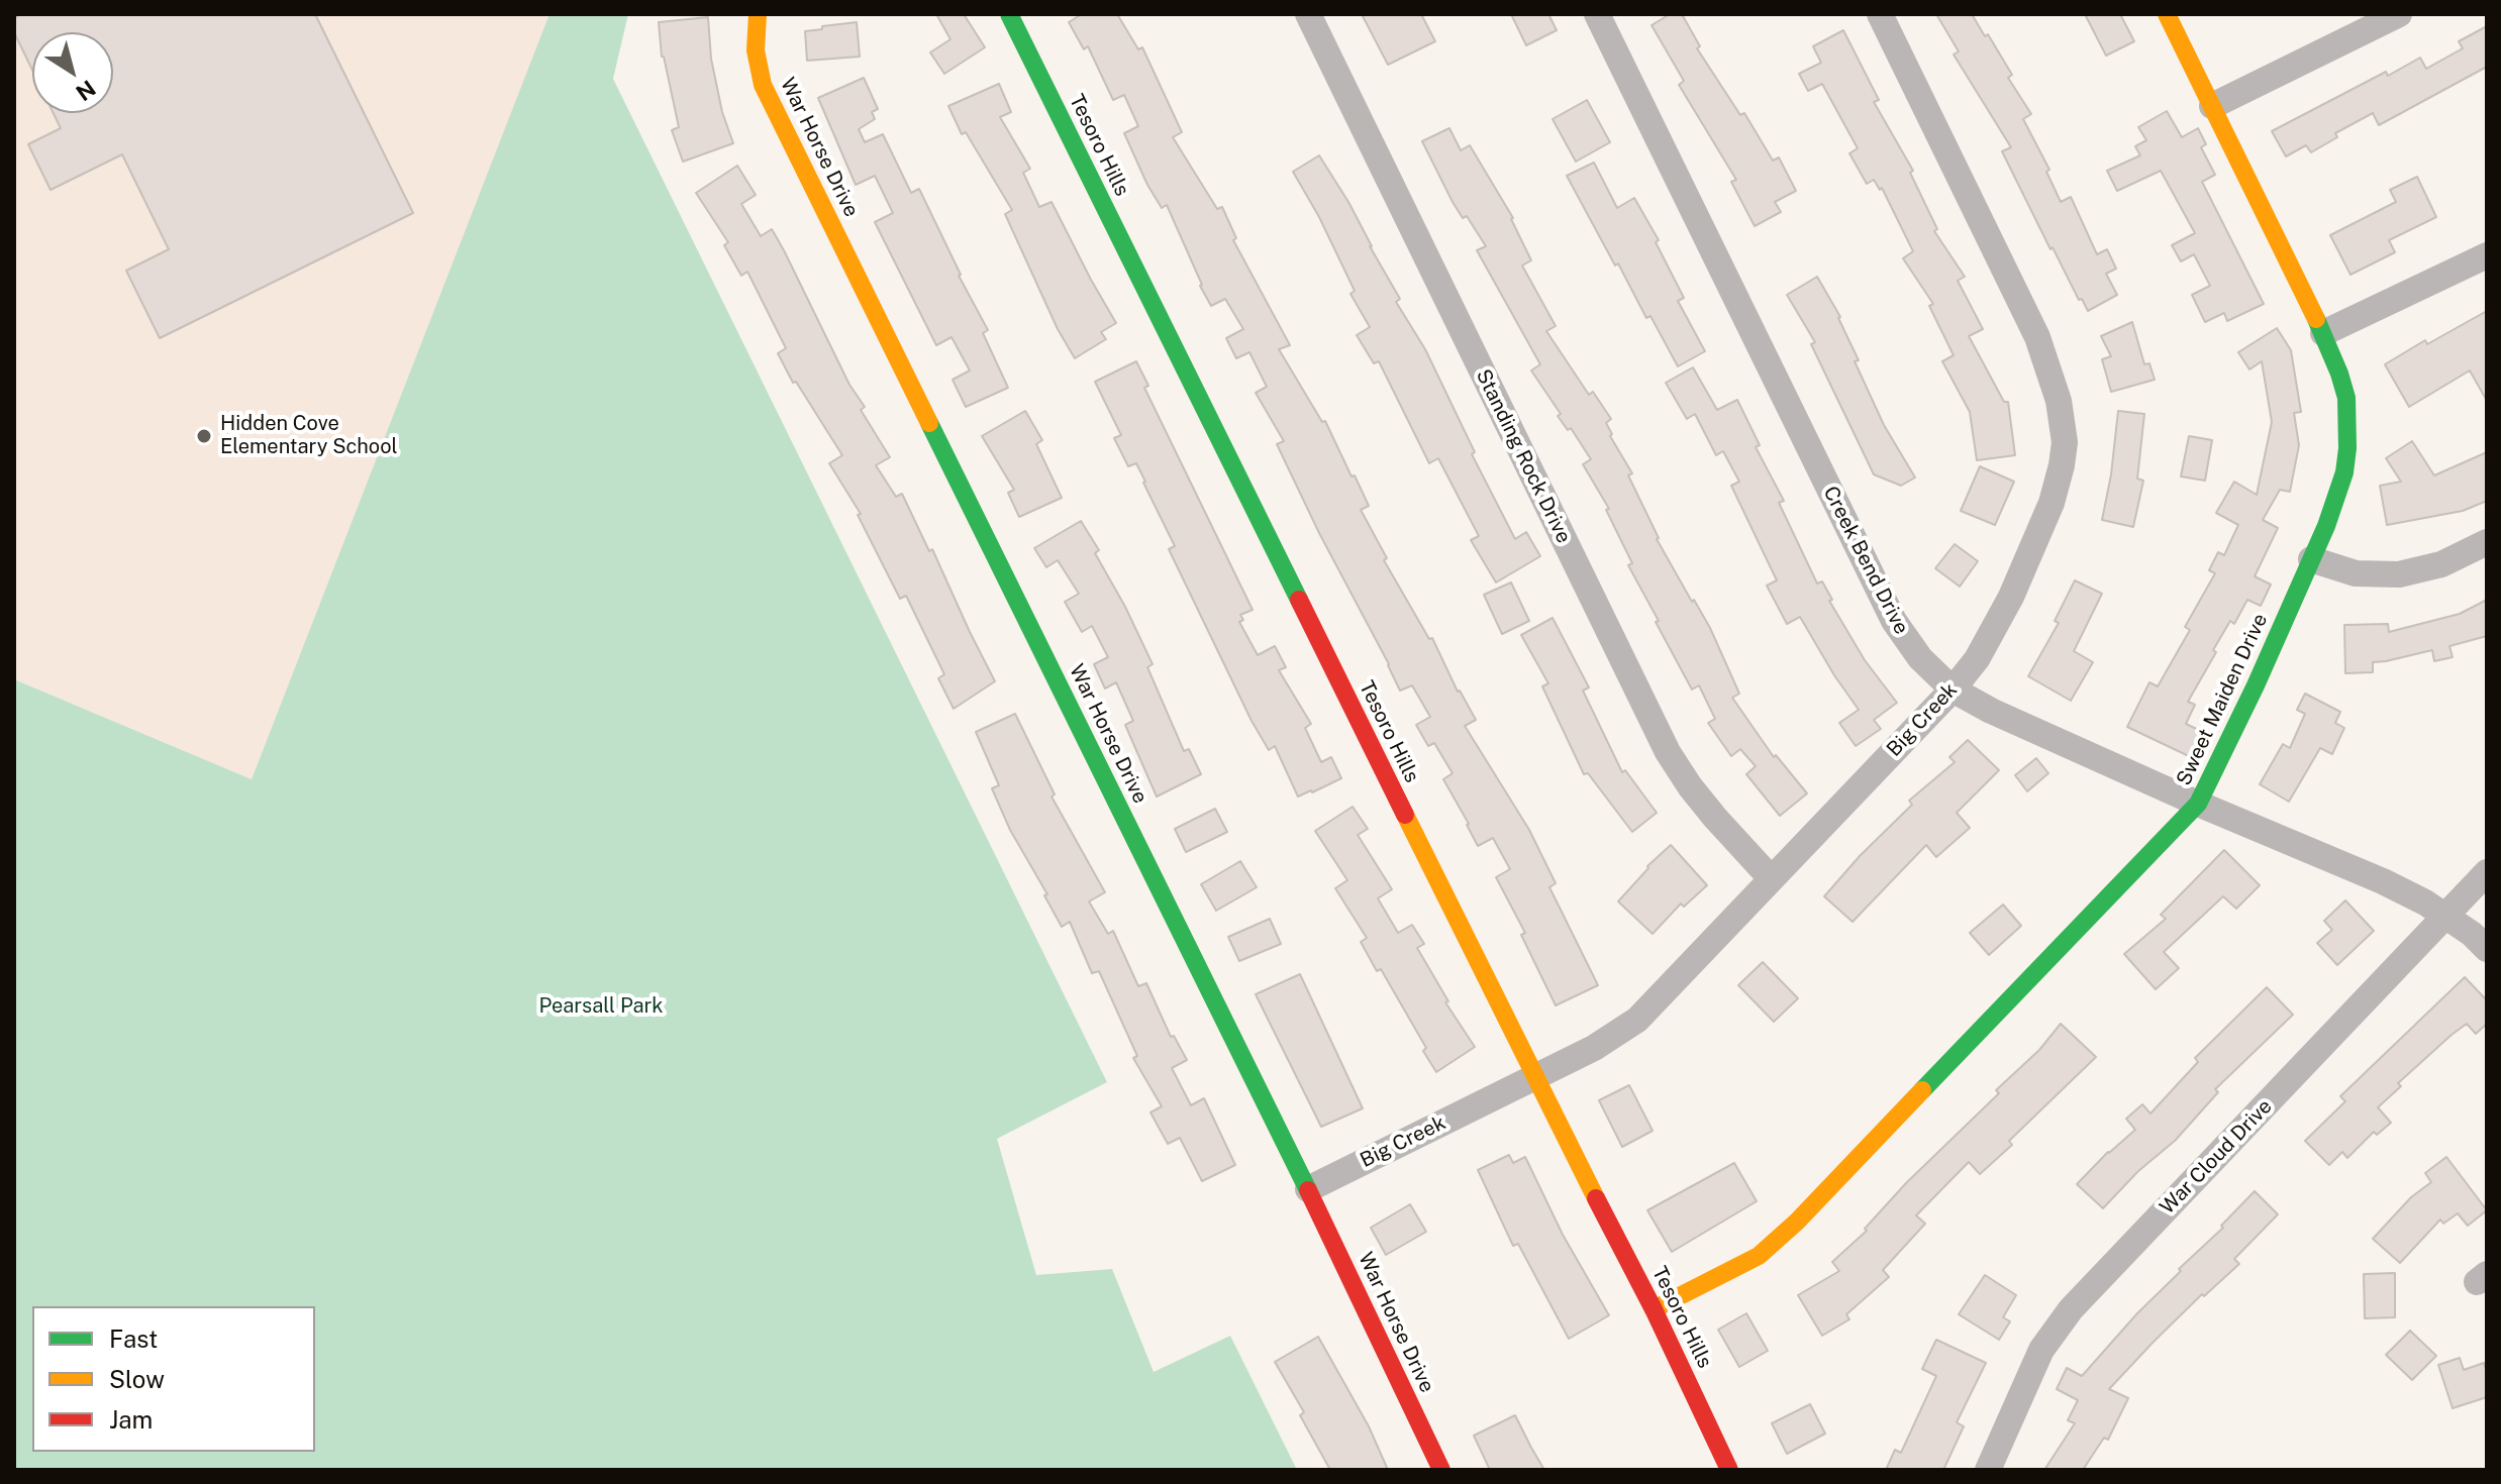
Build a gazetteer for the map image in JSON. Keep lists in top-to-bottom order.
{
  "streets": {
    "street": [
      "Tesoro Hills",
      "War Horse Drive",
      "Standing Rock Drive",
      "Creek Bend Drive",
      "Sweet Maiden Drive",
      "Big Creek",
      "War Cloud Drive"
    ]
  },
  "crossings": [
    ["Tesoro Hills", "Sweet Maiden Drive"],
    ["Tesoro Hills", "Big Creek"],
    ["War Horse Drive", "Big Creek"],
    ["Standing Rock Drive", "Big Creek"],
    ["Creek Bend Drive", "Sweet Maiden Drive"],
    ["Creek Bend Drive", "Big Creek"],
    ["Creek Bend Drive", "War Cloud Drive"]
  ],
  "parks": ["Pearsall Park"],
  "places": ["Hidden Cove Elementary School"],
  "legend": ["Fast", "Slow", "Jam"],
  "north": "bottom right"
}
